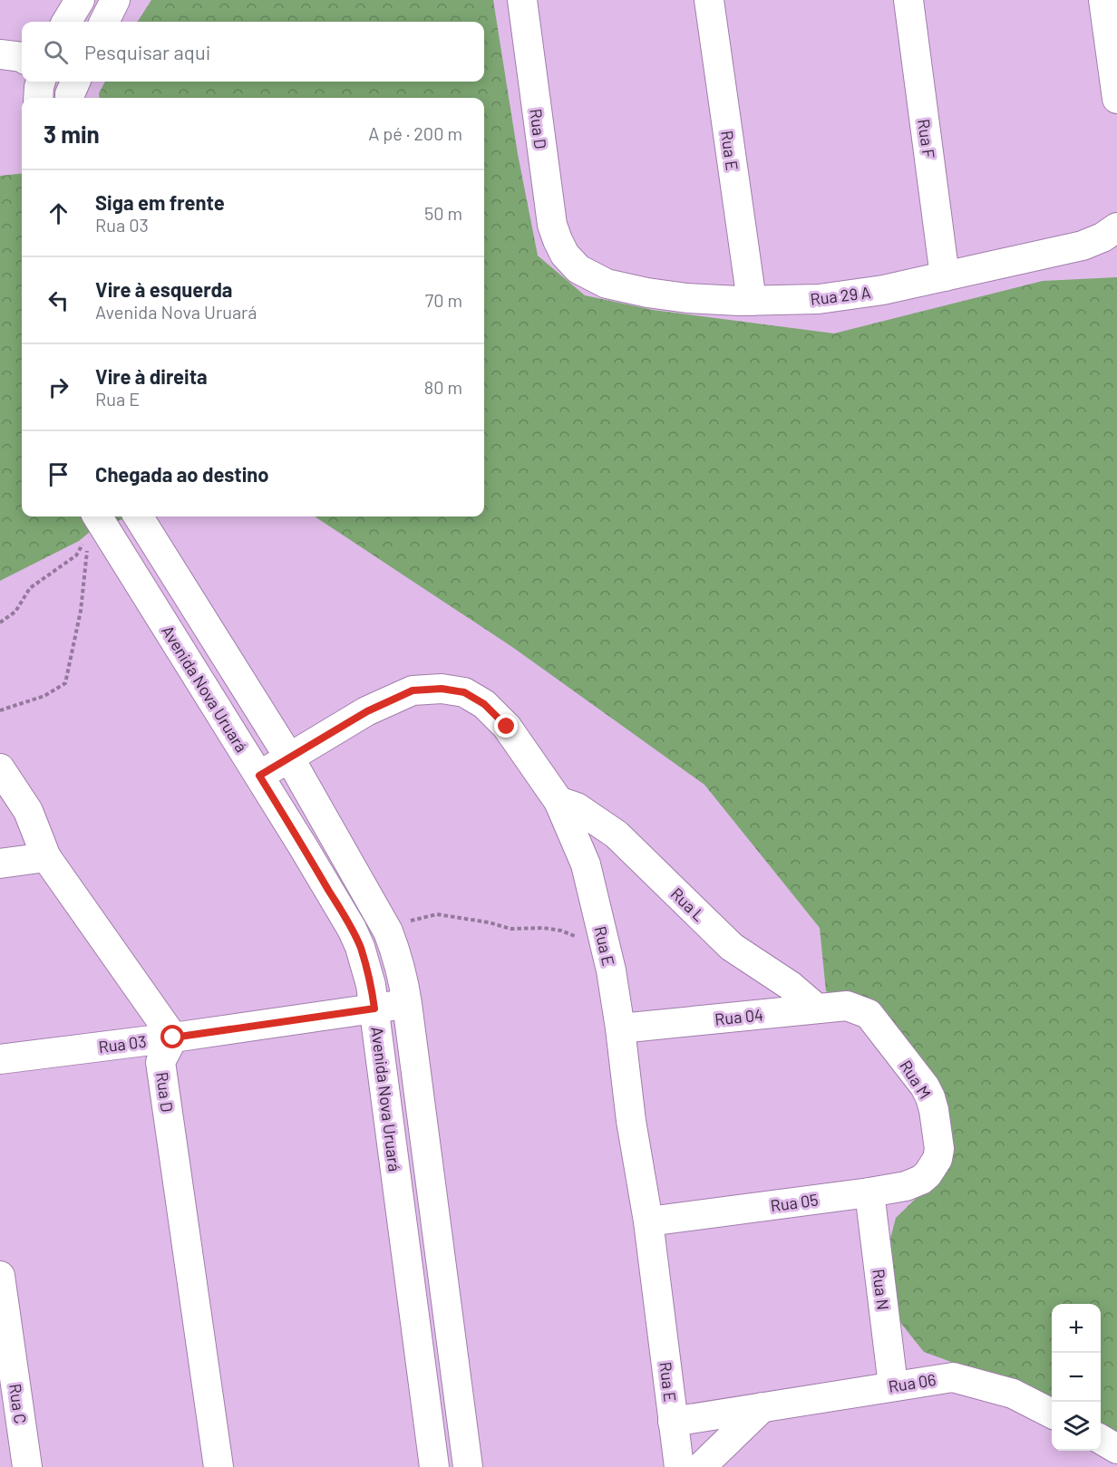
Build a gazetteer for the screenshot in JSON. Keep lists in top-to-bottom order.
{
  "streets": {
    "street": [
      "Rua D",
      "Rua F",
      "Rua E",
      "Rua 29 A",
      "Avenida Nova Uruará",
      "Rua L",
      "Rua 04",
      "Rua 03",
      "Rua M",
      "Rua 05",
      "Rua N",
      "Rua 06",
      "Rua C"
    ]
  },
  "crossings": [
    ["Rua D", "Rua 29 A"],
    ["Rua D", "Rua 03"],
    ["Rua F", "Rua 29 A"],
    ["Rua E", "Rua 29 A"],
    ["Rua E", "Avenida Nova Uruará"],
    ["Rua E", "Rua L"],
    ["Rua E", "Rua 04"],
    ["Rua E", "Rua 05"],
    ["Rua E", "Rua 06"],
    ["Avenida Nova Uruará", "Rua 03"],
    ["Rua L", "Rua 04"],
    ["Rua 04", "Rua M"],
    ["Rua M", "Rua 05"],
    ["Rua 05", "Rua N"],
    ["Rua N", "Rua 06"]
  ],
  "page": {
    "search": "Pesquisar aqui",
    "heading": ["3 min", "A pé · 200 m"],
    "list": [
      ["Siga em frente", "Rua 03", "50 m"],
      ["Vire à esquerda", "Avenida Nova Uruará", "70 m"],
      ["Vire à direita", "Rua E", "80 m"],
      "Chegada ao destino"
    ],
    "map_buttons": ["+", "−"]
  }
}
